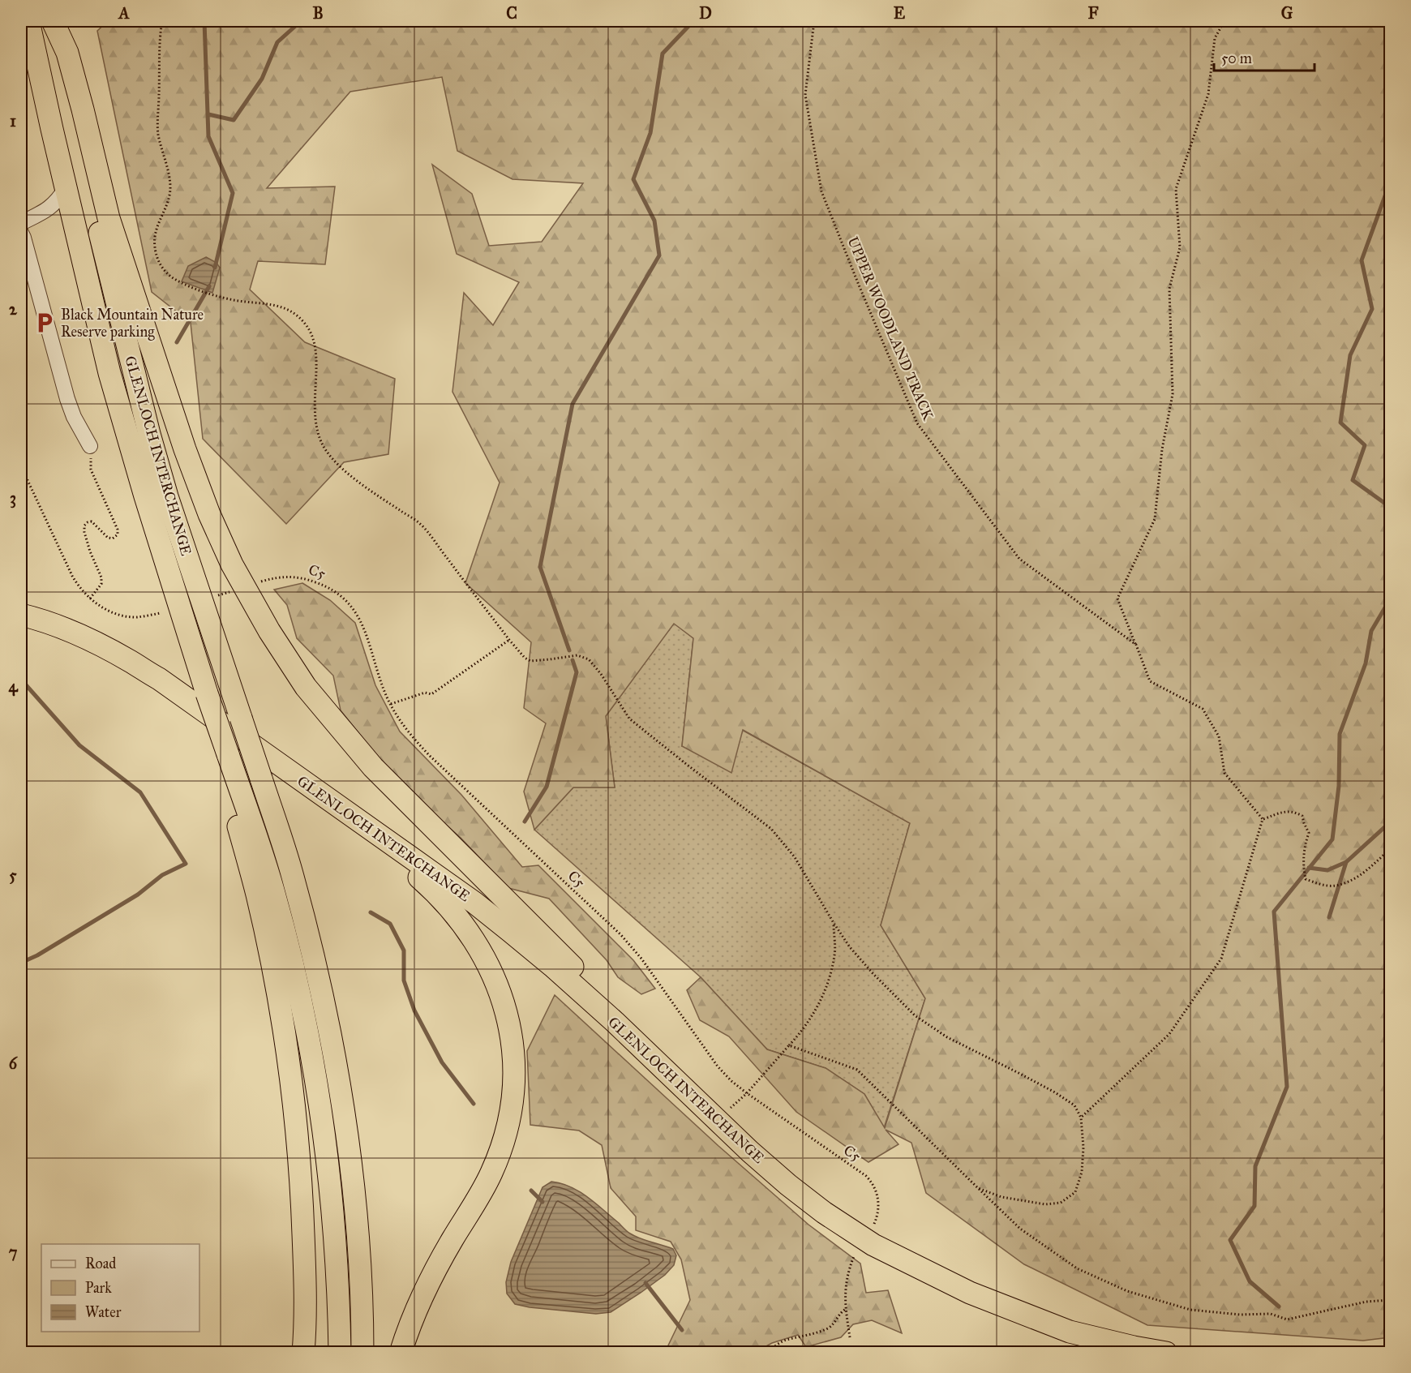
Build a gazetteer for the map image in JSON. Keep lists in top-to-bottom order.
{
  "streets": {
    "highway": ["GLENLOCH INTERCHANGE"],
    "path": ["UPPER WOODLAND TRACK", "C5"]
  },
  "places": {
    "parking": ["Black Mountain Nature Reserve parking"]
  },
  "legend": ["Road", "Park", "Water"],
  "scale_bar": "50 m",
  "grid": {
    "columns": [
      "A",
      "B",
      "C",
      "D",
      "E",
      "F",
      "G"
    ],
    "rows": [
      "1",
      "2",
      "3",
      "4",
      "5",
      "6",
      "7"
    ]
  }
}
